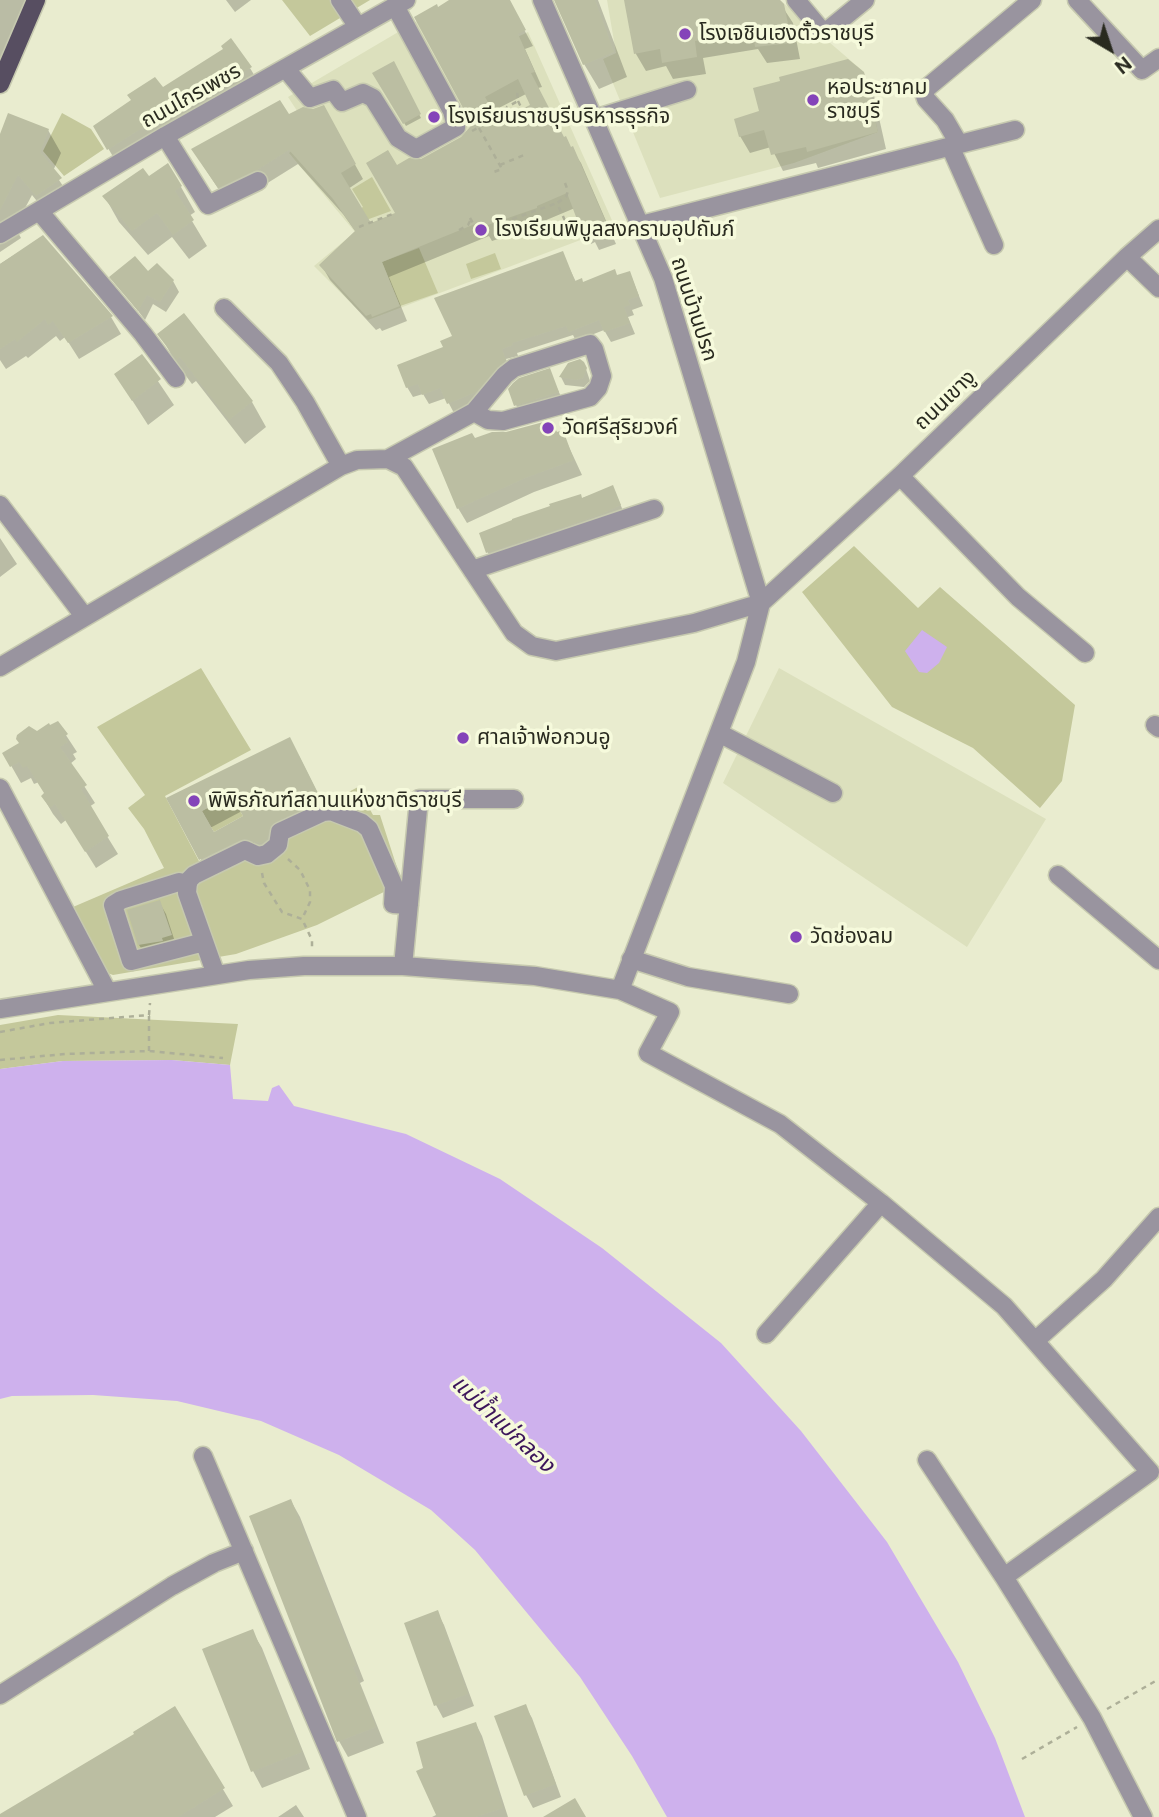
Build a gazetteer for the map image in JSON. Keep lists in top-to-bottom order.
{
  "streets": {
    "street": ["ถนนไกรเพชร", "ถนนบ้านปรก", "ถนนเขางู"]
  },
  "crossings": [
    ["ถนนบ้านปรก", "ถนนเขางู"]
  ],
  "water": ["แม่น้ำแม่กลอง"],
  "places": [
    "โรงเจชินเฮงตั้วราชบุรี",
    "หอประชาคม ราชบุรี",
    "โรงเรียนราชบุรีบริหารธุรกิจ",
    "โรงเรียนพิบูลสงครามอุปถัมภ์",
    "วัดศรีสุริยวงค์",
    "ศาลเจ้าพ่อกวนอู",
    "พิพิธภัณฑ์สถานแห่งชาติราชบุรี",
    "วัดช่องลม"
  ],
  "north": "bottom right"
}
